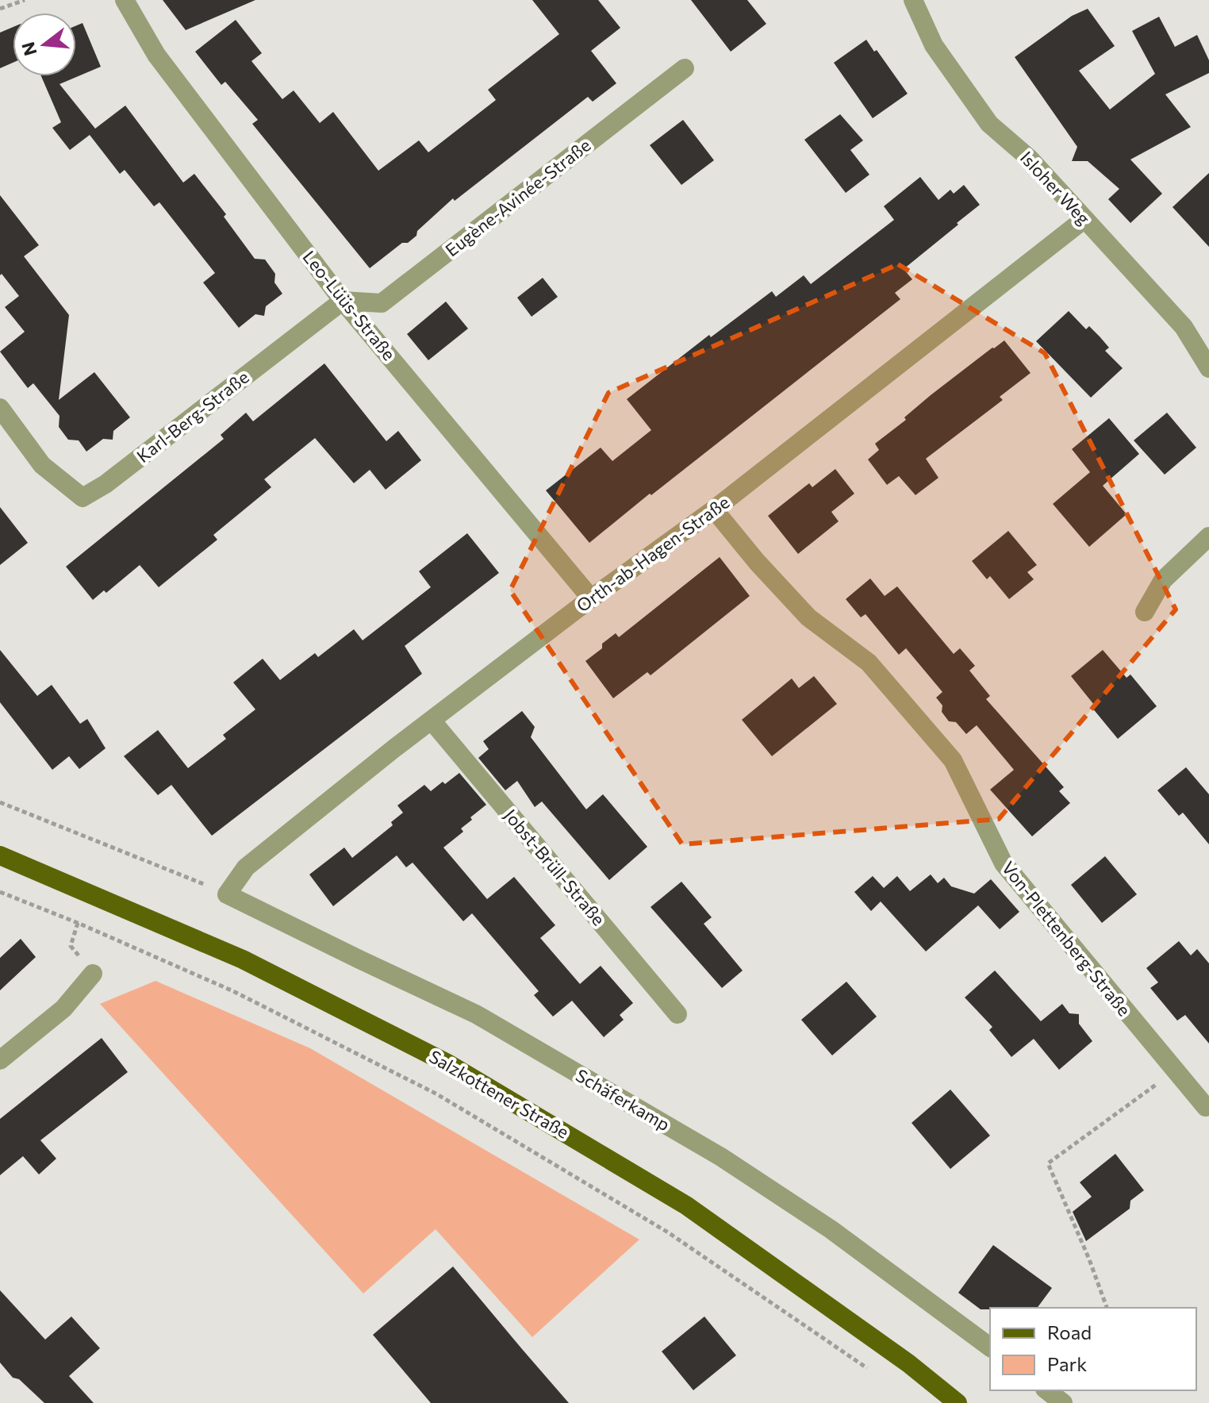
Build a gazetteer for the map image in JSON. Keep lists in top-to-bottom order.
{
  "streets": {
    "main road": ["Salzkottener Straße"],
    "street": [
      "Isloher Weg",
      "Eugène-Avinée-Straße",
      "Leo-Lüüs-Straße",
      "Karl-Berg-Straße",
      "Orth-ab-Hagen-Straße",
      "Jobst-Brüll-Straße",
      "Von-Plettenberg-Straße",
      "Schäferkamp"
    ]
  },
  "crossings": [
    ["Isloher Weg", "Orth-ab-Hagen-Straße"],
    ["Eugène-Avinée-Straße", "Leo-Lüüs-Straße"],
    ["Eugène-Avinée-Straße", "Karl-Berg-Straße"],
    ["Leo-Lüüs-Straße", "Karl-Berg-Straße"],
    ["Leo-Lüüs-Straße", "Orth-ab-Hagen-Straße"],
    ["Orth-ab-Hagen-Straße", "Jobst-Brüll-Straße"],
    ["Orth-ab-Hagen-Straße", "Von-Plettenberg-Straße"],
    ["Orth-ab-Hagen-Straße", "Schäferkamp"]
  ],
  "legend": ["Road", "Park"],
  "north": "left"
}
